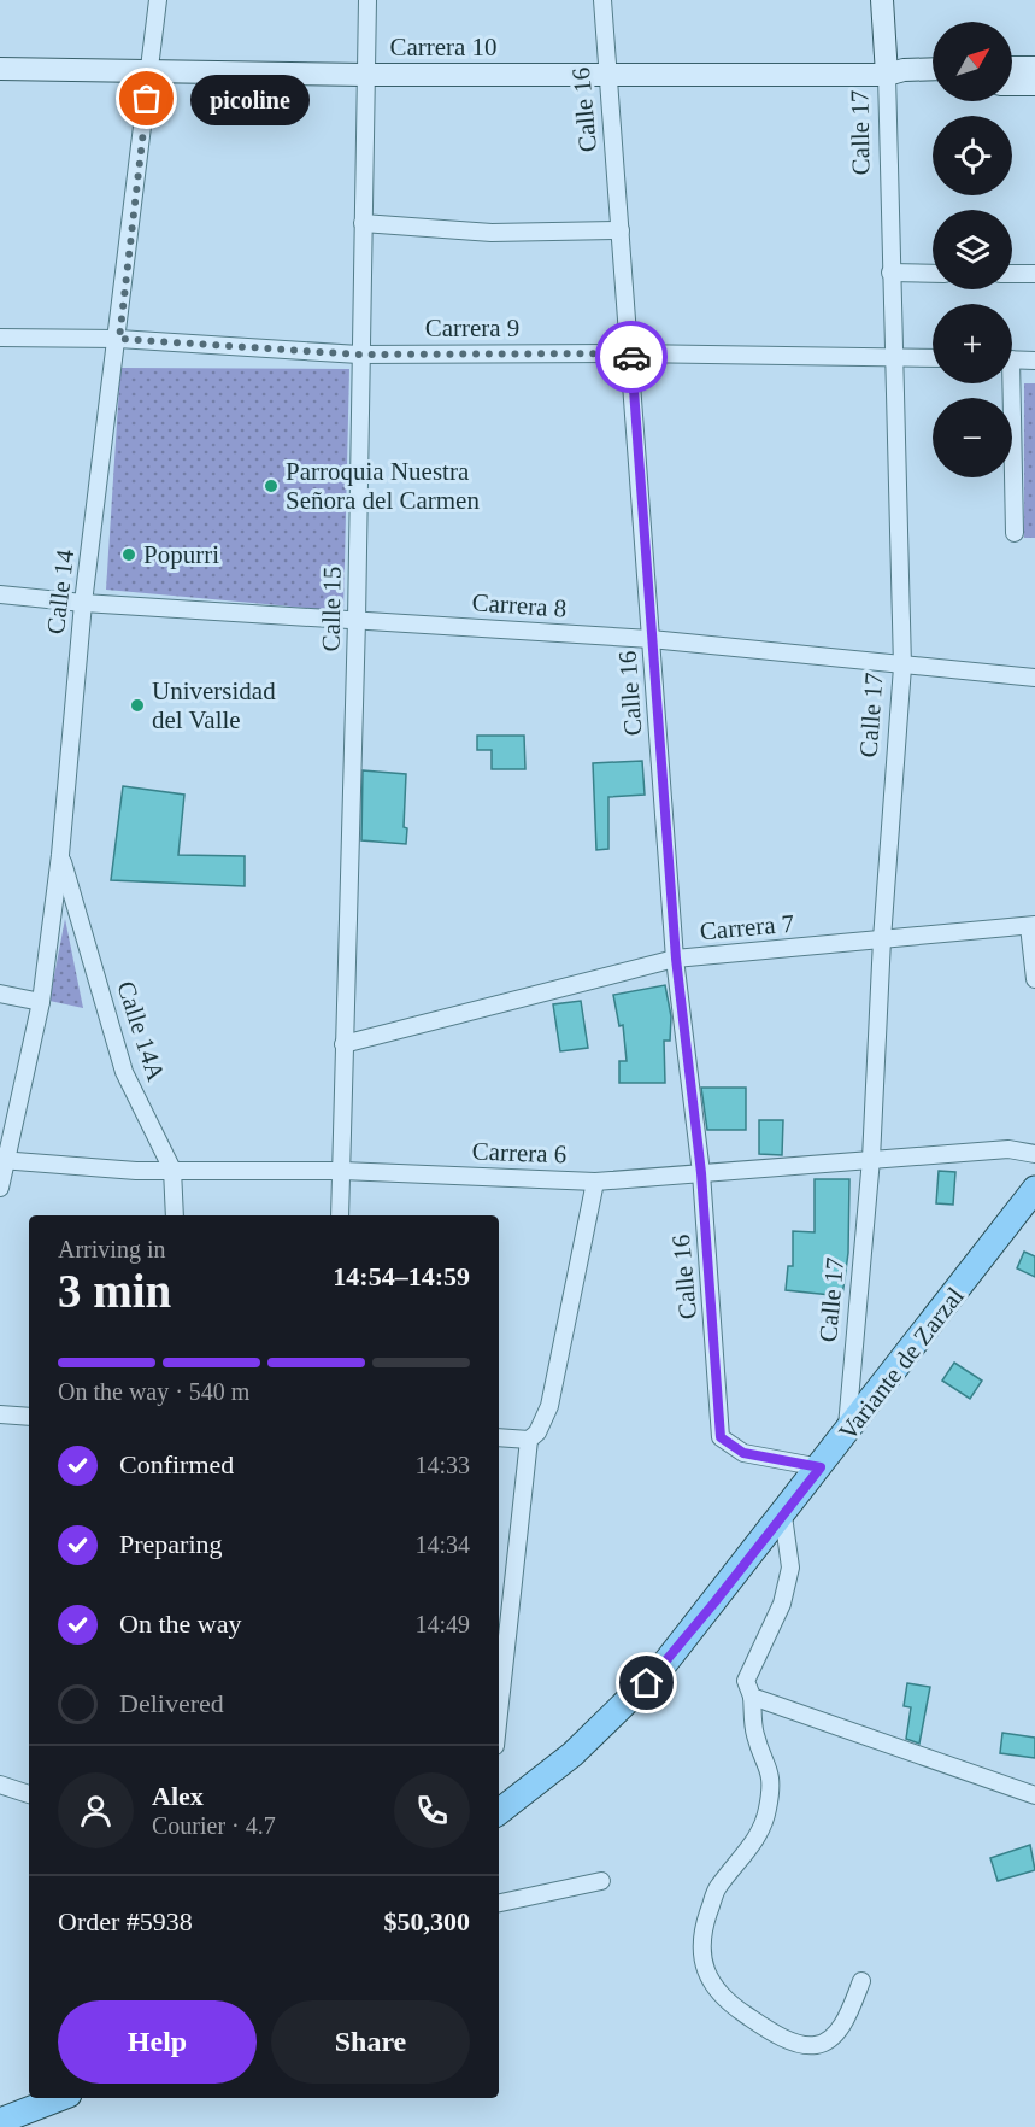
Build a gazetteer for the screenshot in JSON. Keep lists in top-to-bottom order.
{
  "streets": {
    "main road": ["Variante de Zarzal"],
    "street": [
      "Carrera 10",
      "Calle 16",
      "Calle 17",
      "Carrera 9",
      "Calle 14",
      "Carrera 8",
      "Calle 15",
      "Carrera 7",
      "Calle 14A",
      "Carrera 6"
    ]
  },
  "crossings": [
    ["Carrera 10", "Calle 16"],
    ["Carrera 10", "Calle 17"],
    ["Carrera 10", "Calle 14"],
    ["Carrera 10", "Calle 15"],
    ["Calle 16", "Carrera 9"],
    ["Calle 16", "Carrera 8"],
    ["Calle 16", "Carrera 7"],
    ["Calle 16", "Carrera 6"],
    ["Calle 16", "Variante de Zarzal"],
    ["Calle 17", "Carrera 9"],
    ["Calle 17", "Carrera 8"],
    ["Calle 17", "Carrera 7"],
    ["Calle 17", "Carrera 6"],
    ["Calle 17", "Variante de Zarzal"],
    ["Carrera 9", "Calle 14"],
    ["Carrera 9", "Calle 15"],
    ["Calle 14", "Carrera 8"],
    ["Calle 14", "Calle 14A"],
    ["Calle 14", "Carrera 6"],
    ["Carrera 8", "Calle 15"],
    ["Calle 15", "Carrera 7"],
    ["Calle 15", "Carrera 6"],
    ["Calle 14A", "Carrera 6"]
  ],
  "places": [
    "picoline",
    "Parroquia Nuestra Señora del Carmen",
    "Popurri",
    "Universidad del Valle"
  ],
  "north": "top right",
  "page": {
    "map_buttons": ["+", "−"],
    "bubble": "picoline",
    "heading": ["3 min", "Arriving in", "14:54–14:59"],
    "panel": [
      "Alex",
      "Courier · 4.7",
      "Order #5938",
      "$50,300"
    ],
    "bar": "On the way · 540 m",
    "list": [
      ["Confirmed", "14:33"],
      ["Preparing", "14:34"],
      ["On the way", "14:49"],
      "Delivered"
    ],
    "buttons": ["Help", "Share"]
  }
}
